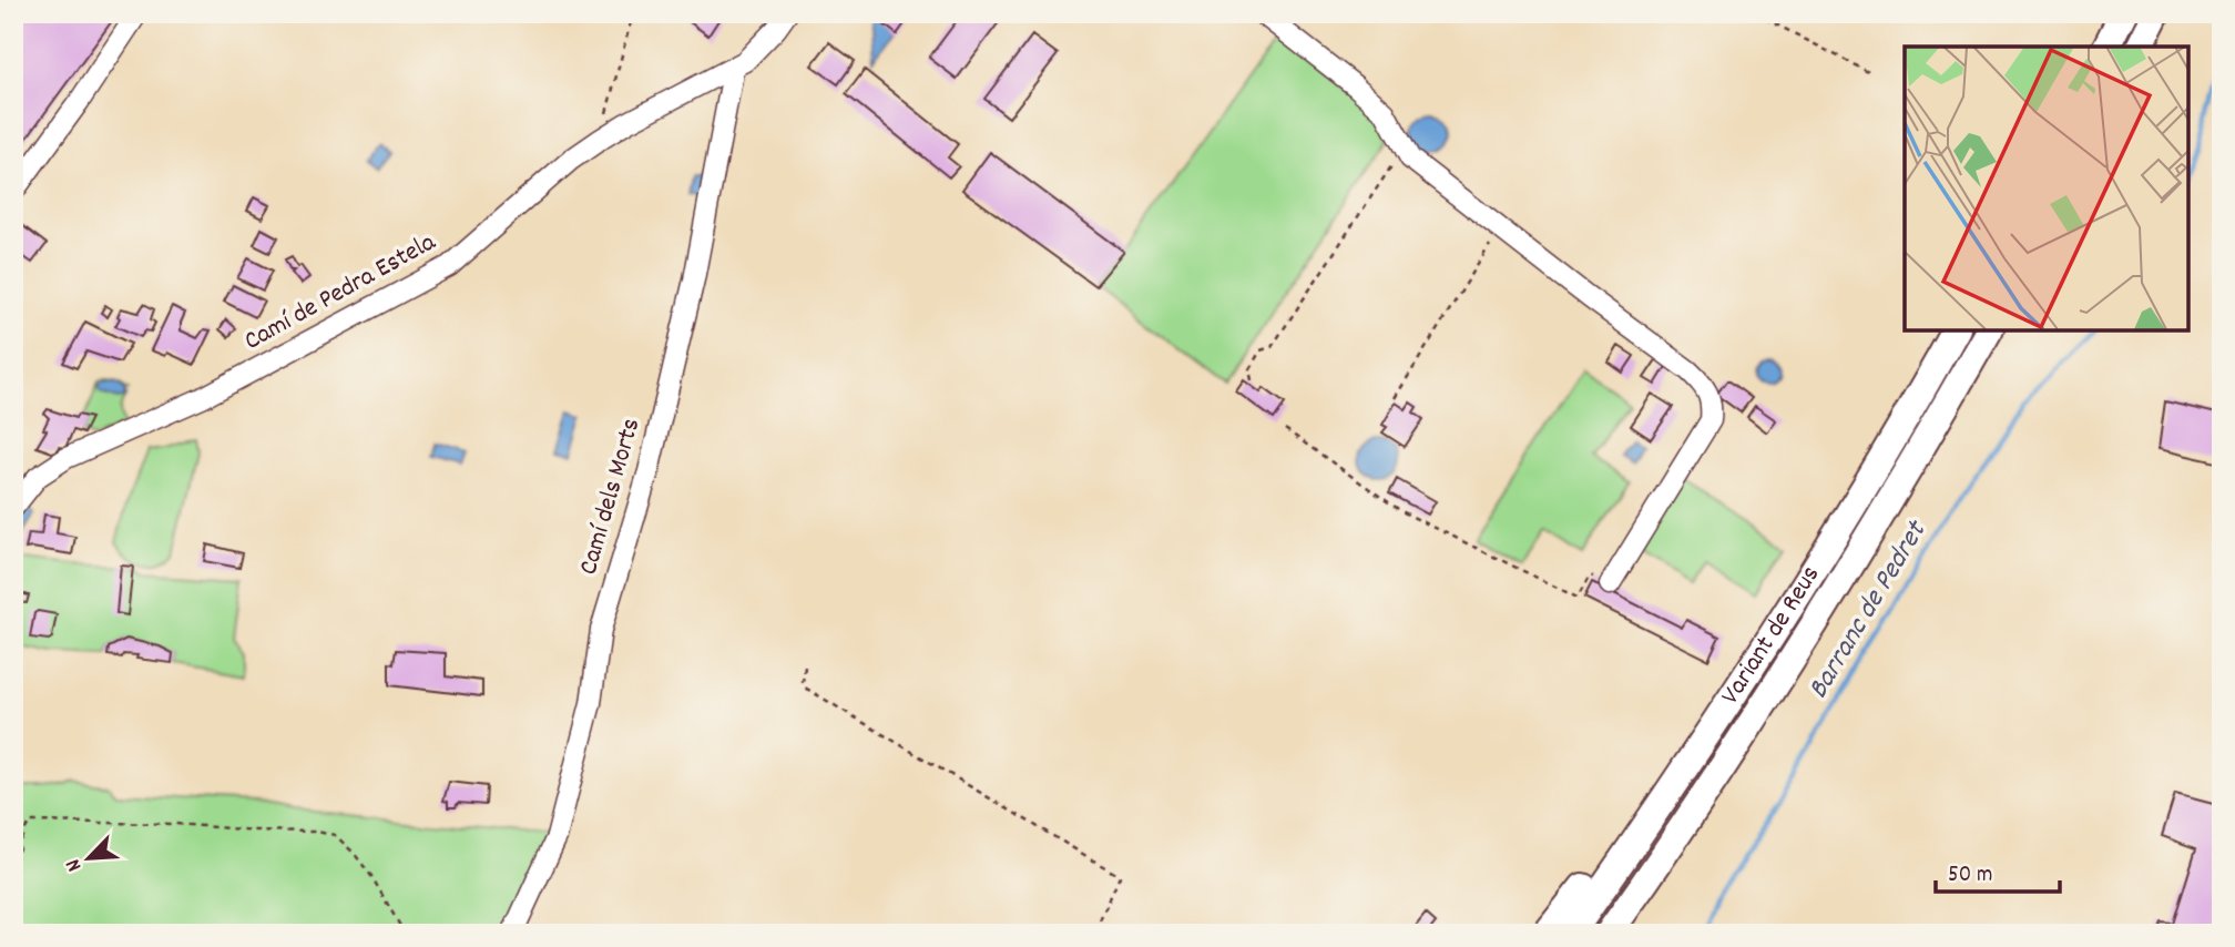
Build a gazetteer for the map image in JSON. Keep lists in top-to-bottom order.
{
  "streets": {
    "highway": ["Variant de Reus"],
    "street": ["Camí de Pedra Estela", "Camí dels Morts"]
  },
  "crossings": [
    ["Camí de Pedra Estela", "Camí dels Morts"]
  ],
  "water": ["Barranc de Pedret"],
  "scale_bar": "50 m",
  "north": "bottom left"
}
